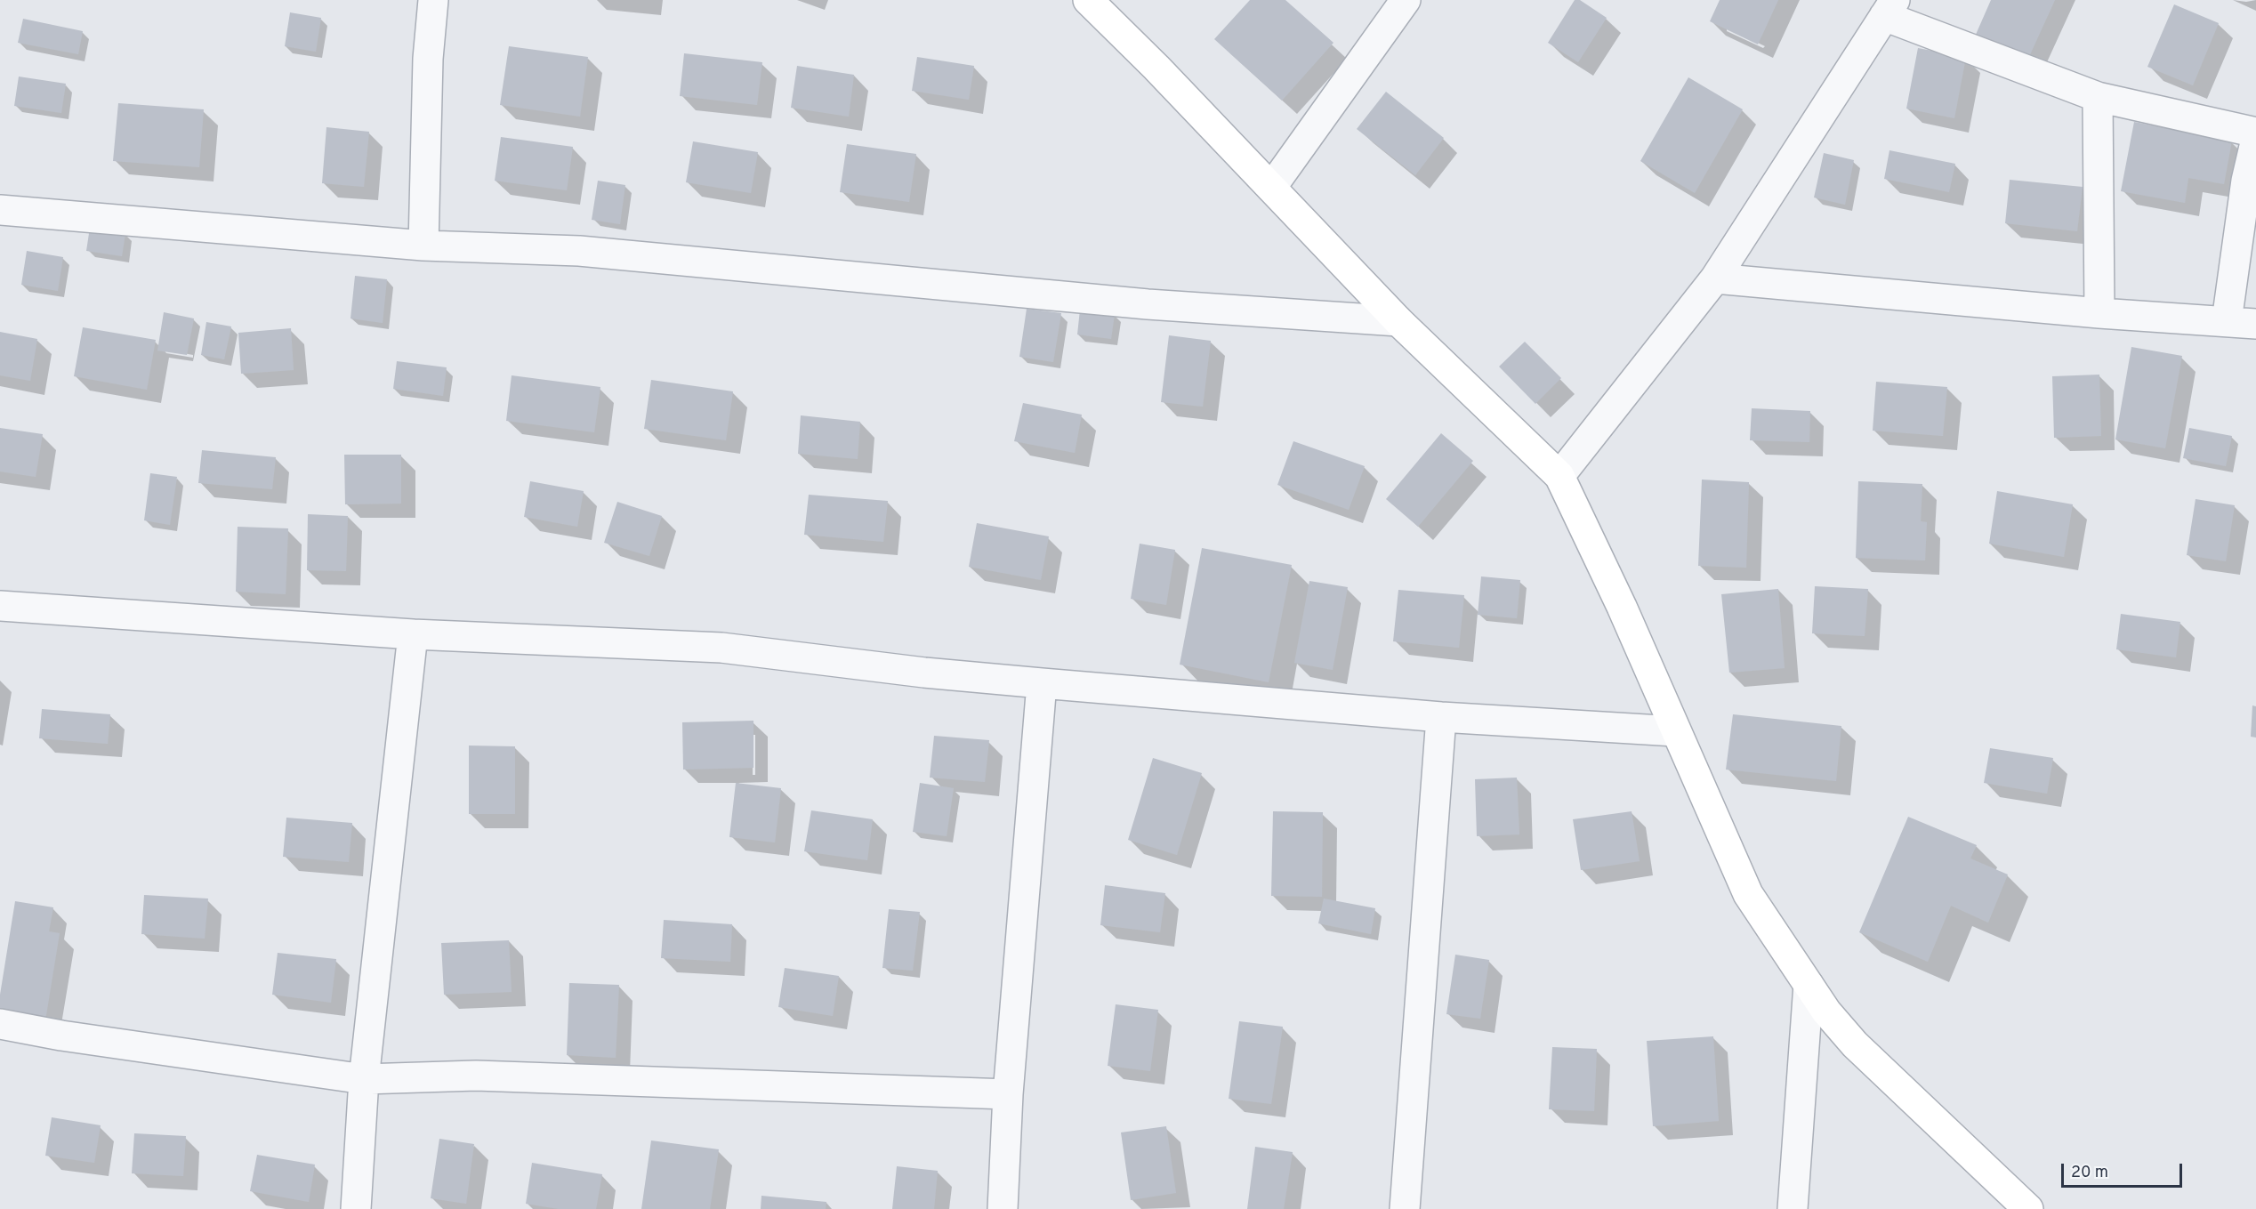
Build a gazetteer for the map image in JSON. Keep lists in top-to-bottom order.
{
  "scale_bar": "20 m"
}
